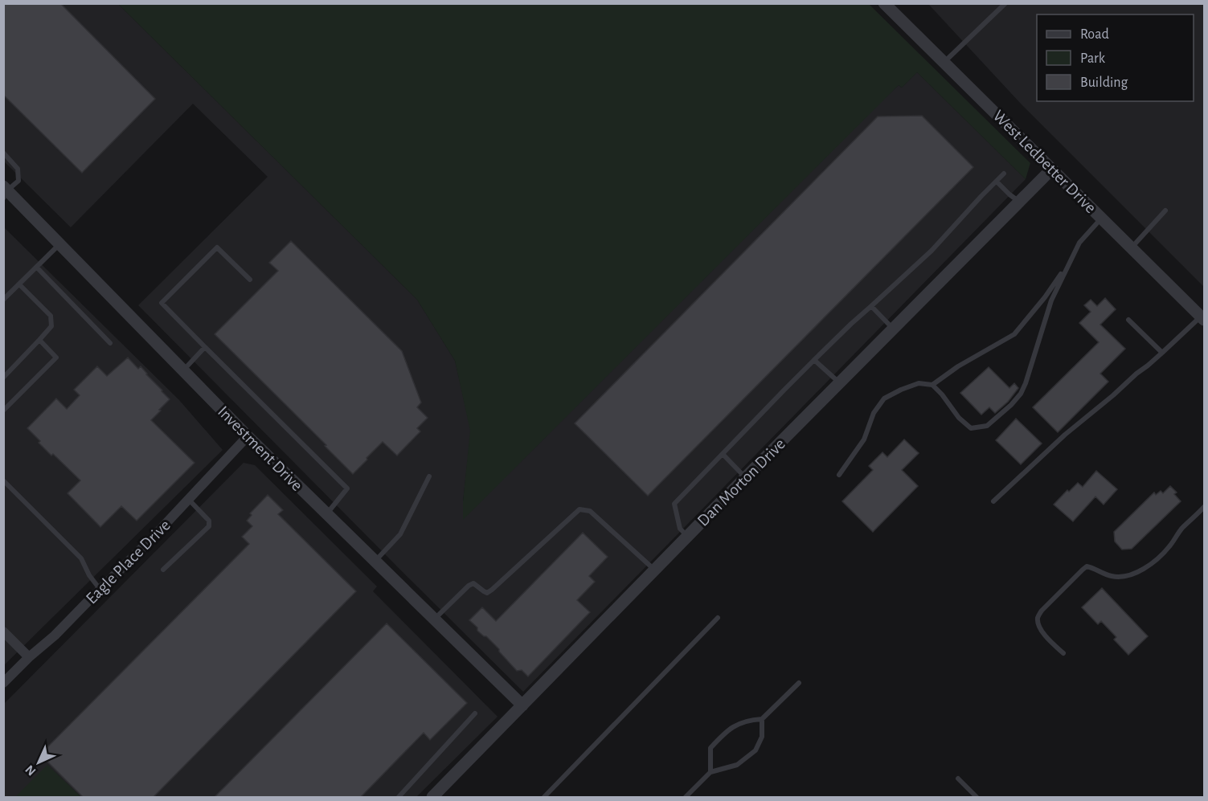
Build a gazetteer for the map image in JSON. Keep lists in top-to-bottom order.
{
  "streets": {
    "street": [
      "West Ledbetter Drive",
      "Investment Drive",
      "Dan Morton Drive",
      "Eagle Place Drive"
    ]
  },
  "crossings": [
    ["West Ledbetter Drive", "Dan Morton Drive"],
    ["Investment Drive", "Dan Morton Drive"],
    ["Investment Drive", "Eagle Place Drive"]
  ],
  "legend": ["Road", "Park", "Building"],
  "north": "bottom left"
}
